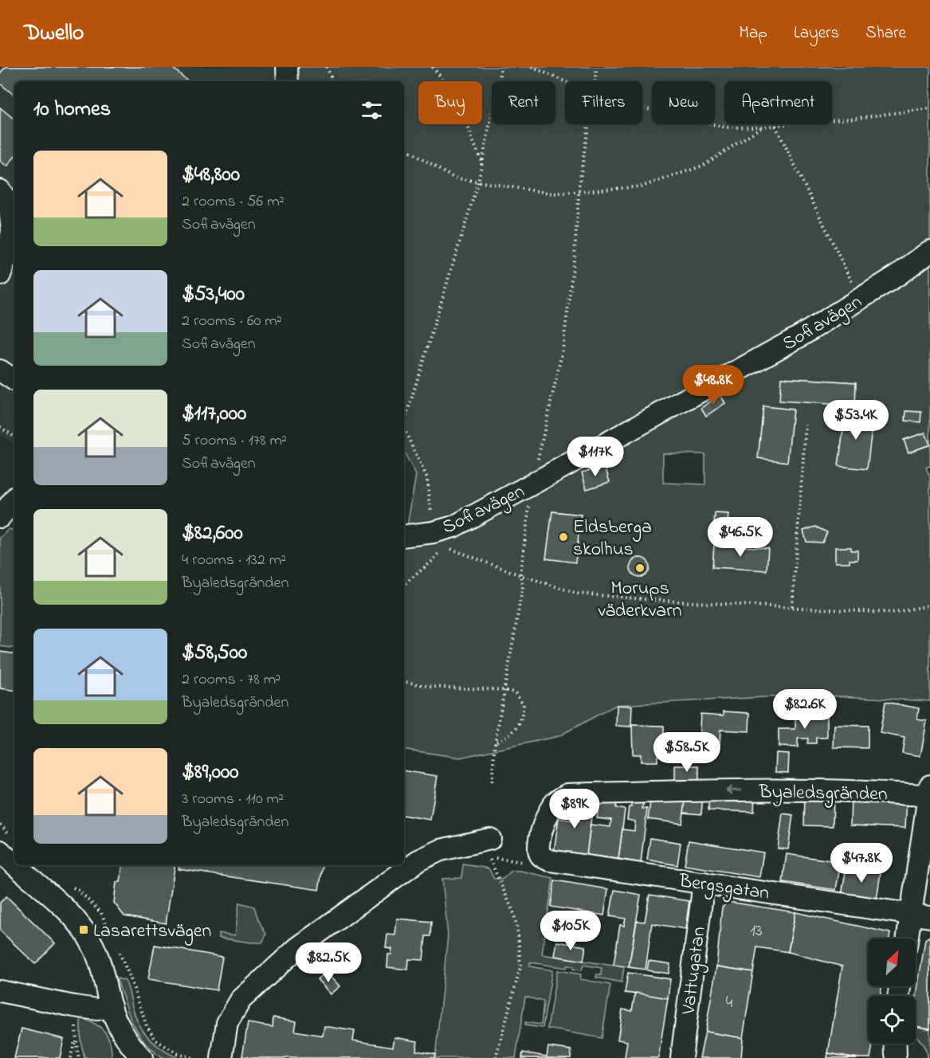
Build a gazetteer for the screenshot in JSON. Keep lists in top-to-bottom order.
{
  "streets": {
    "street": [
      "Sofiavägen",
      "Byaledsgränden",
      "Bergsgatan",
      "Vattugatan"
    ]
  },
  "crossings": [
    ["Byaledsgränden", "Bergsgatan"],
    ["Bergsgatan", "Vattugatan"]
  ],
  "one_way": ["Byaledsgränden"],
  "places": {
    "other": ["Eldsberga skolhus", "Morups väderkvarn"],
    "transit": ["Lasarettsvägen"]
  },
  "house_numbers": ["13", "4"],
  "north": "top right",
  "page": {
    "header": "Dwello",
    "nav": ["Map", "Layers", "Share"],
    "chip": [
      "Buy",
      "Rent",
      "Filters",
      "New",
      "Apartment"
    ],
    "heading": "10 homes",
    "list": [
      {
        "name": "$48,800",
        "note": "2 rooms · 56 m² · Sofiavägen"
      },
      {
        "name": "$53,400",
        "note": "2 rooms · 60 m² · Sofiavägen"
      },
      {
        "name": "$117,000",
        "note": "5 rooms · 178 m² · Sofiavägen"
      },
      {
        "name": "$82,600",
        "note": "4 rooms · 132 m² · Byaledsgränden"
      },
      {
        "name": "$58,500",
        "note": "2 rooms · 78 m² · Byaledsgränden"
      },
      {
        "name": "$89,000",
        "note": "3 rooms · 110 m² · Byaledsgränden"
      }
    ],
    "price": [
      "$48.8K",
      "$53.4K",
      "$117K",
      "$46.5K",
      "$82.6K",
      "$58.5K",
      "$89K",
      "$47.8K",
      "$105K",
      "$82.5K"
    ]
  }
}
